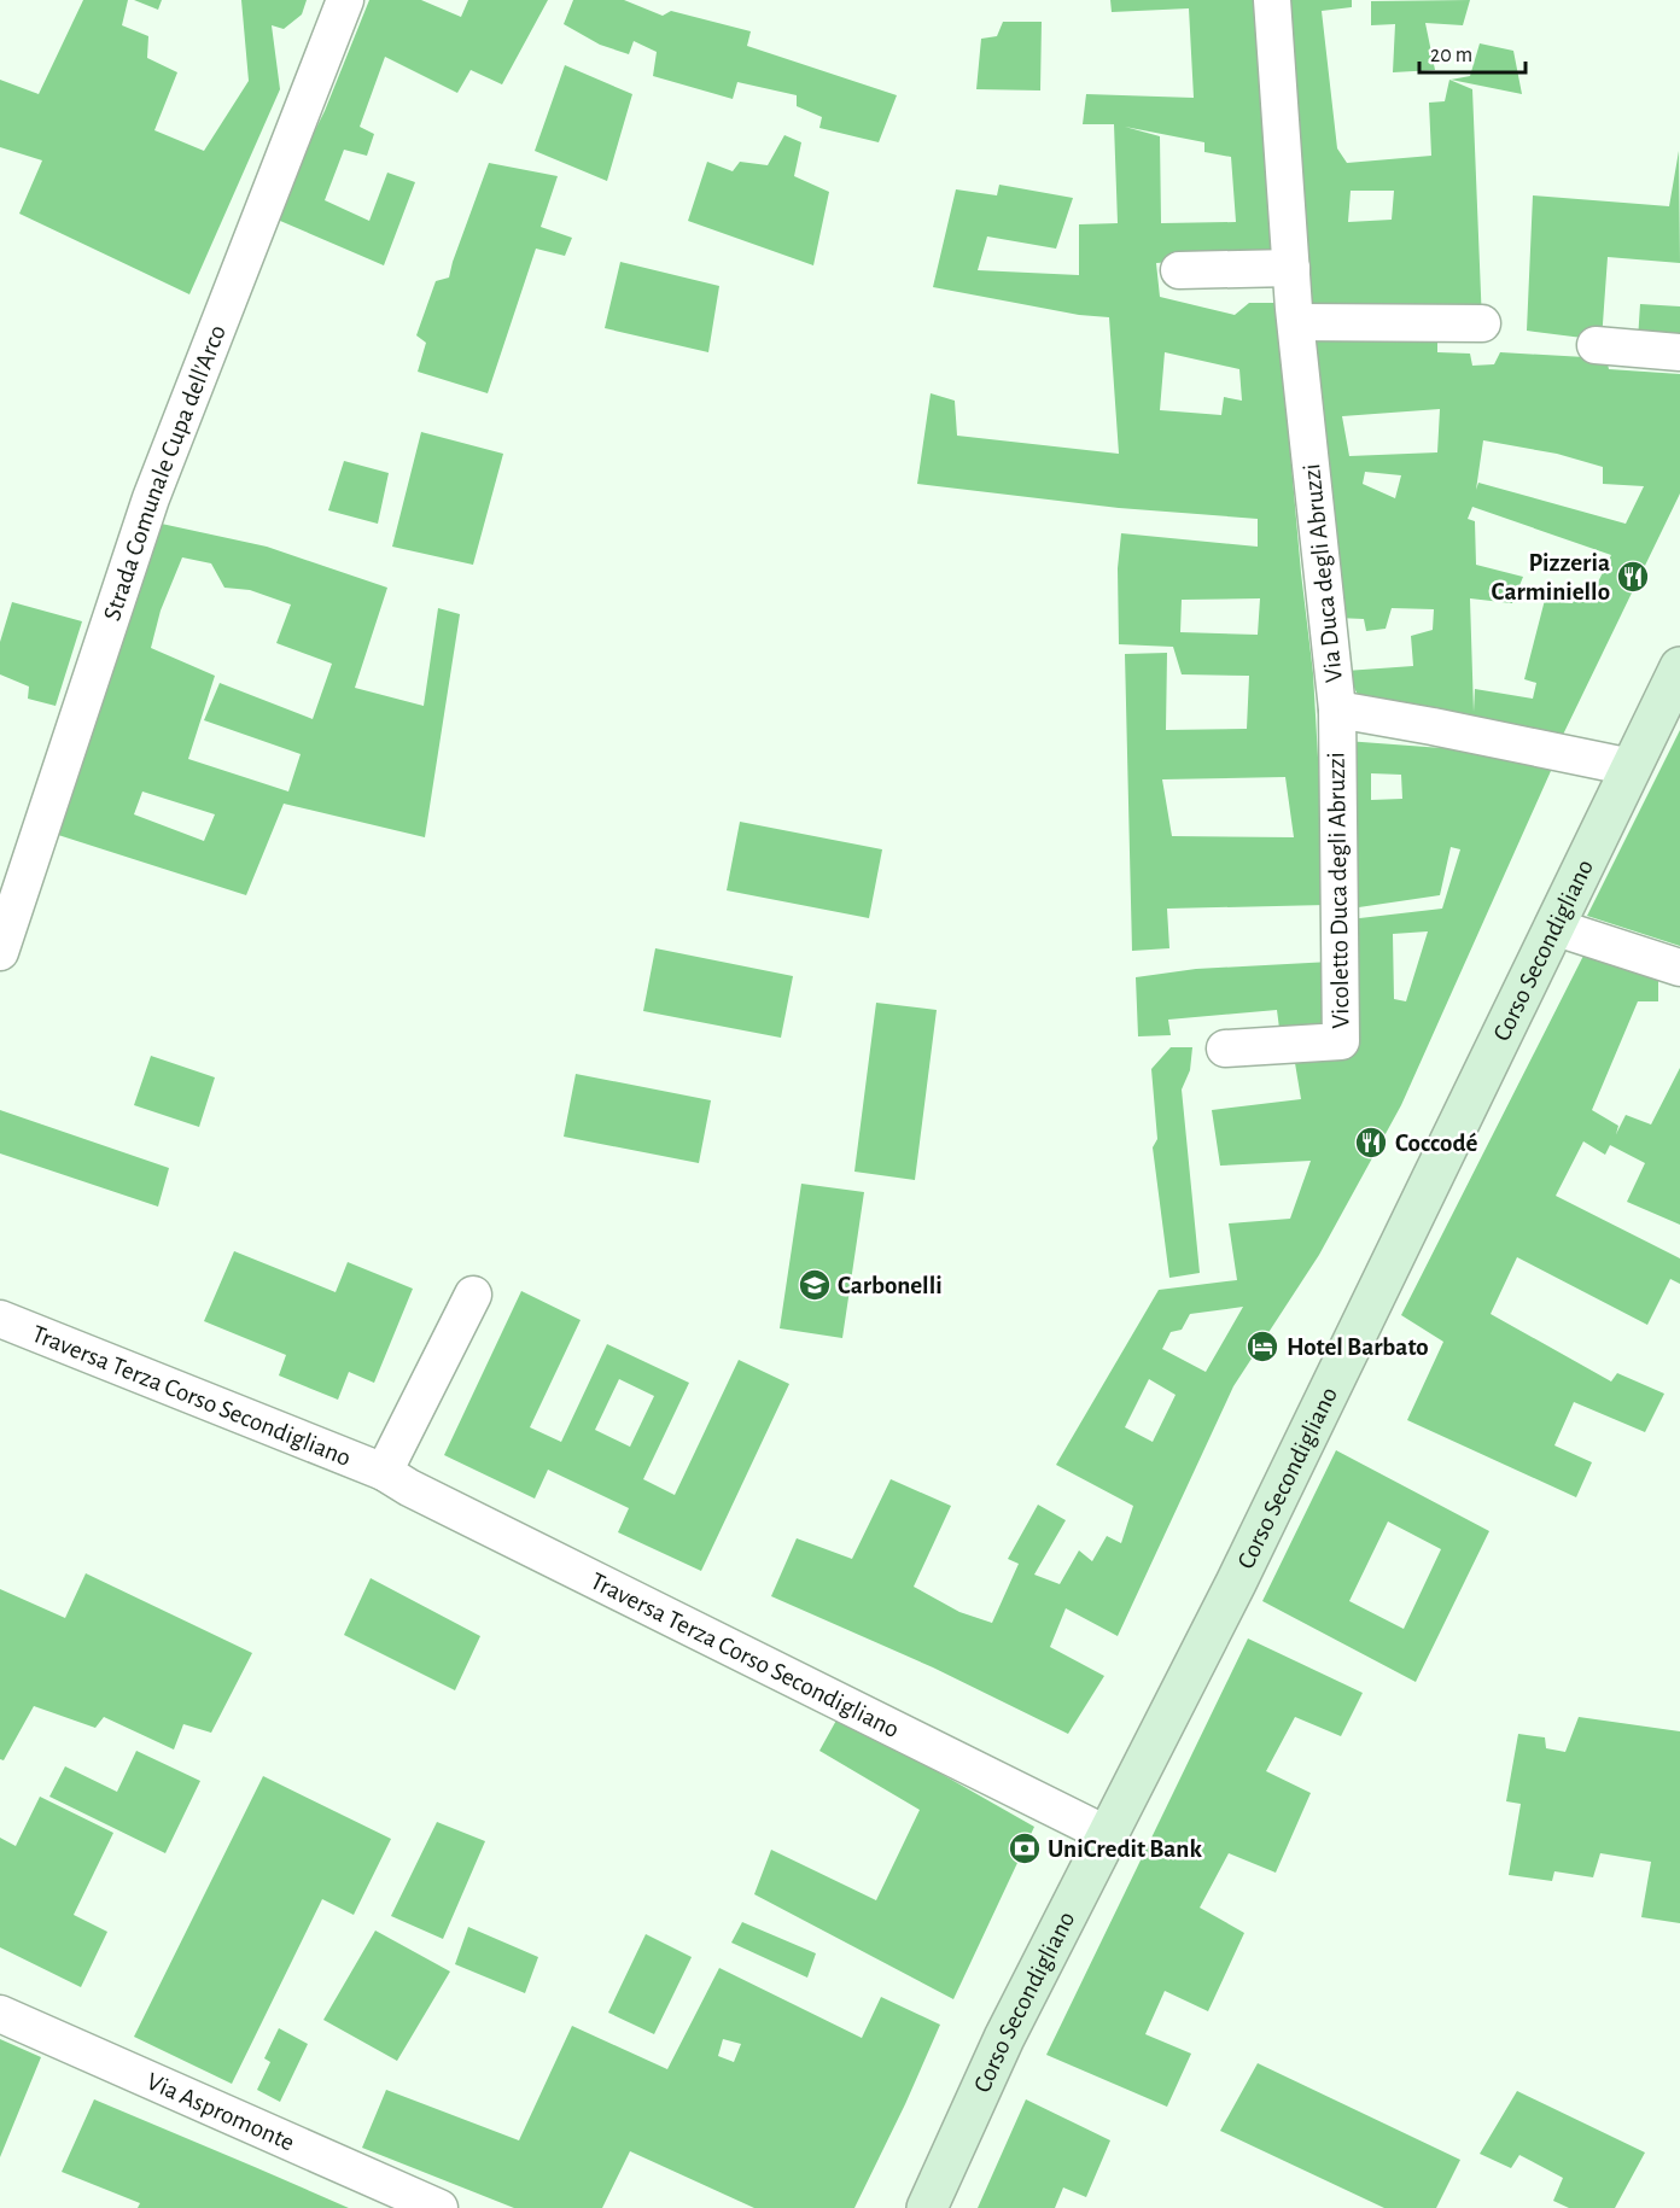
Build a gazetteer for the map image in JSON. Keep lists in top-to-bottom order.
{
  "streets": {
    "main road": ["Corso Secondigliano"],
    "street": [
      "Strada Comunale Cupa dell'Arco",
      "Via Duca degli Abruzzi",
      "Vicoletto Duca degli Abruzzi",
      "Traversa Terza Corso Secondigliano",
      "Via Aspromonte"
    ]
  },
  "crossings": [
    ["Via Duca degli Abruzzi", "Vicoletto Duca degli Abruzzi"],
    ["Via Duca degli Abruzzi", "Corso Secondigliano"],
    ["Corso Secondigliano", "Traversa Terza Corso Secondigliano"]
  ],
  "places": {
    "restaurant": ["Pizzeria Carminiello", "Coccodé"],
    "school or university": ["Carbonelli"],
    "hotel": ["Hotel Barbato"],
    "bank": ["UniCredit Bank"]
  },
  "scale_bar": "20 m"
}
